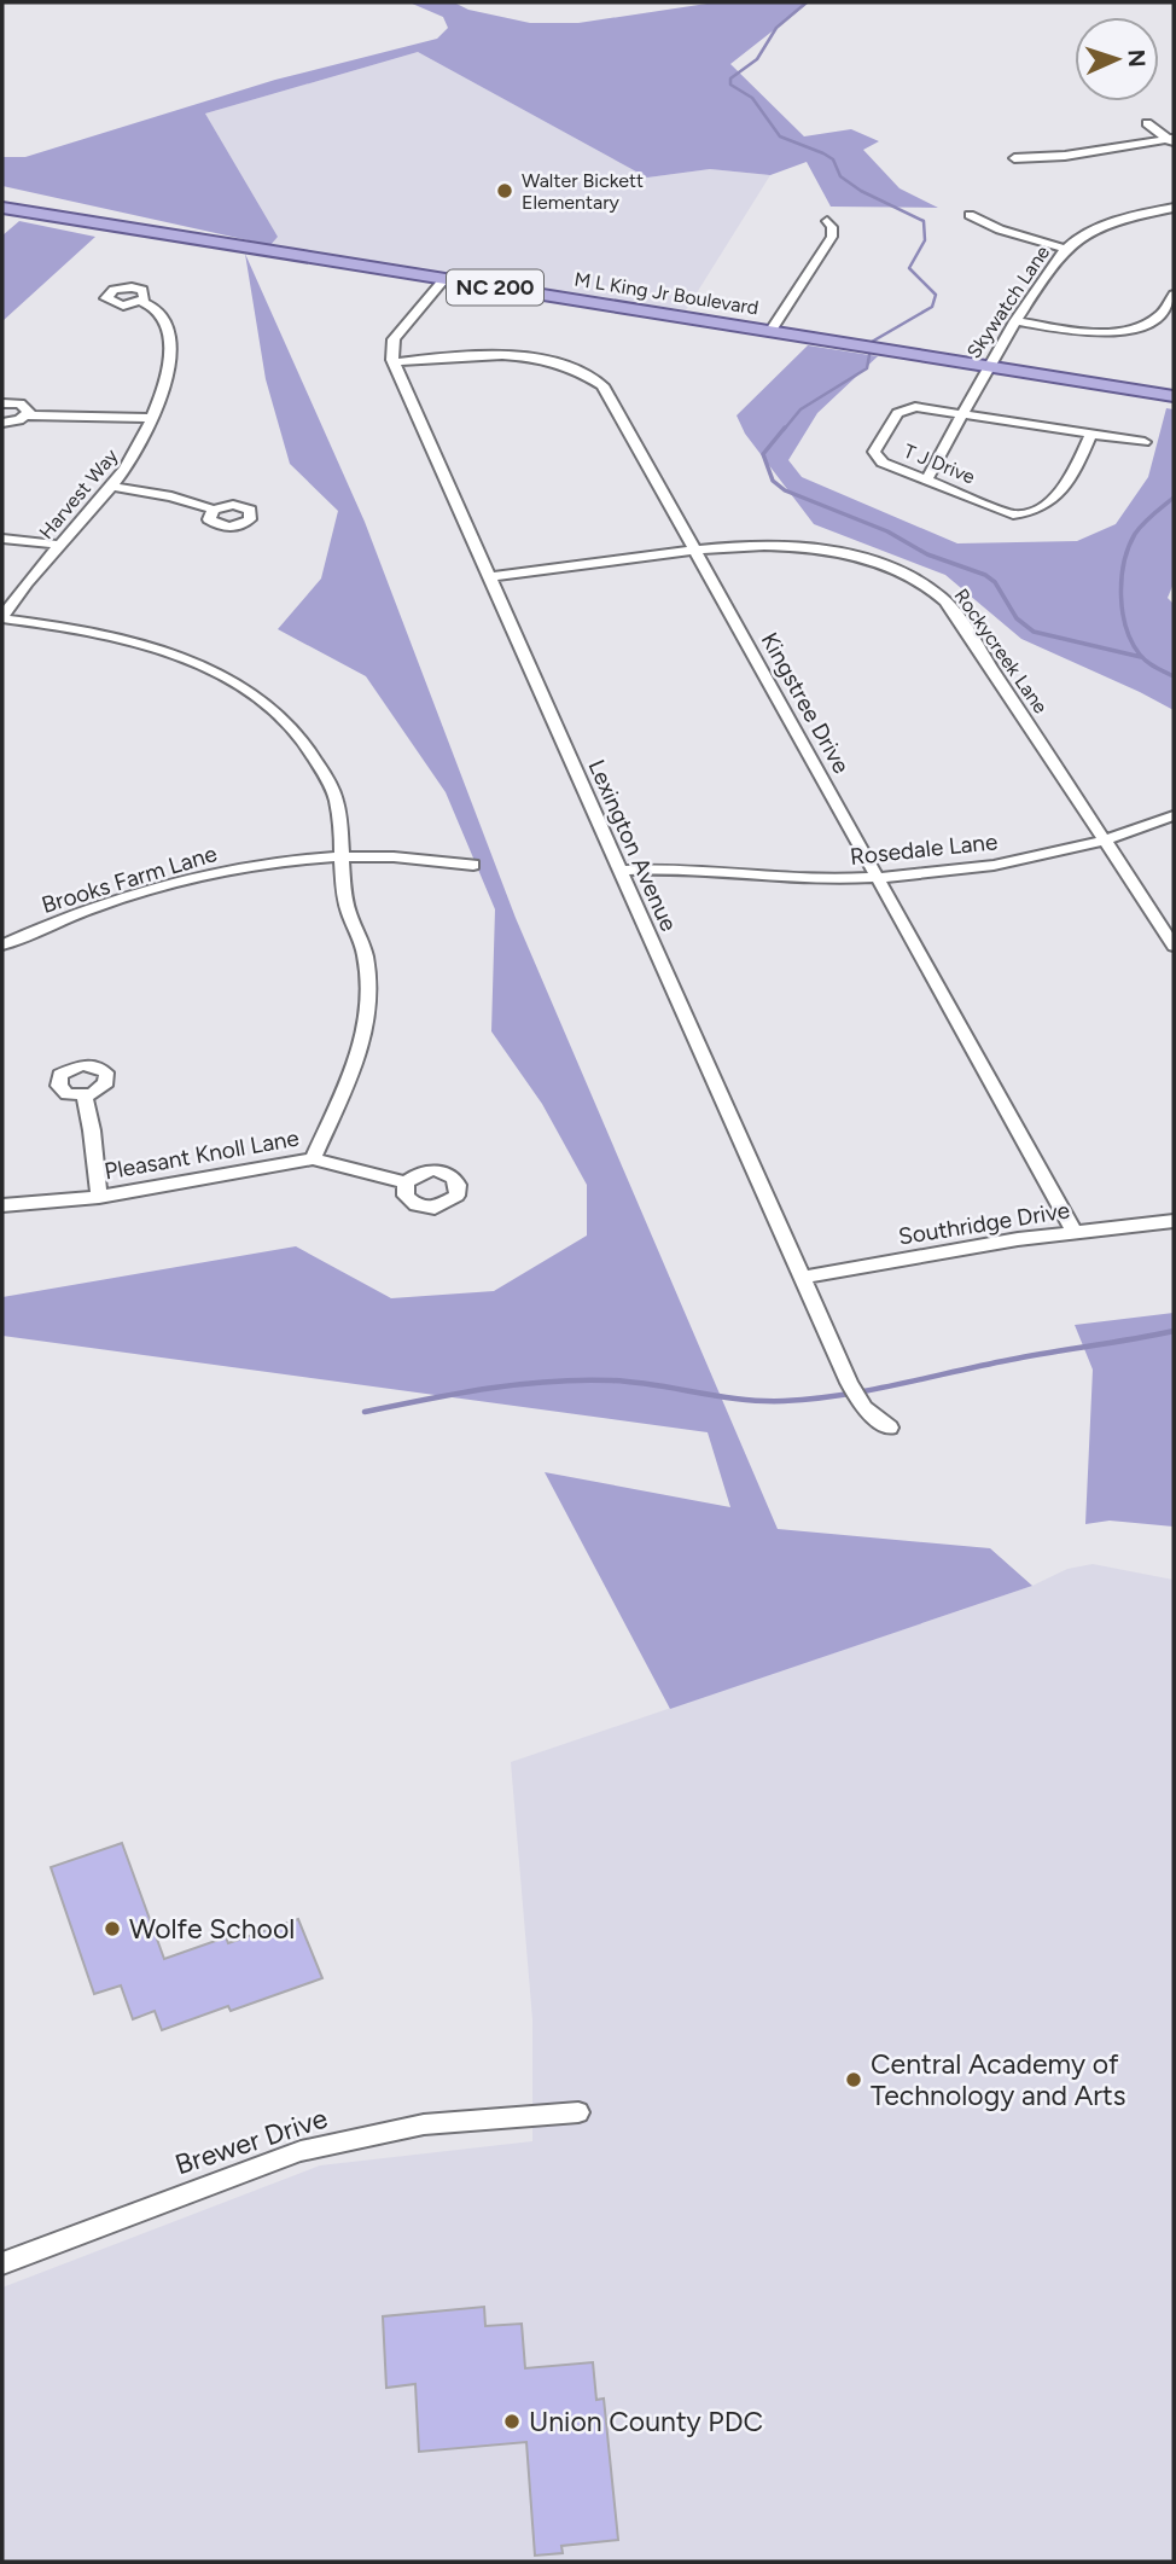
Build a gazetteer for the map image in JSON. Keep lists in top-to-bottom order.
{
  "streets": {
    "main road": ["NC 200", "M L King Jr Boulevard"],
    "street": [
      "Skywatch Lane",
      "T J Drive",
      "Harvest Way",
      "Rockycreek Lane",
      "Kingstree Drive",
      "Lexington Avenue",
      "Rosedale Lane",
      "Brooks Farm Lane",
      "Pleasant Knoll Lane",
      "Southridge Drive",
      "Brewer Drive"
    ]
  },
  "crossings": [
    ["M L King Jr Boulevard", "Skywatch Lane"],
    ["Skywatch Lane", "T J Drive"],
    ["Rockycreek Lane", "Kingstree Drive"],
    ["Rockycreek Lane", "Lexington Avenue"],
    ["Rockycreek Lane", "Rosedale Lane"],
    ["Kingstree Drive", "Lexington Avenue"],
    ["Kingstree Drive", "Rosedale Lane"],
    ["Kingstree Drive", "Southridge Drive"],
    ["Lexington Avenue", "Rosedale Lane"],
    ["Lexington Avenue", "Southridge Drive"]
  ],
  "places": [
    "Walter Bickett Elementary",
    "Wolfe School",
    "Central Academy of Technology and Arts",
    "Union County PDC"
  ],
  "north": "right"
}
